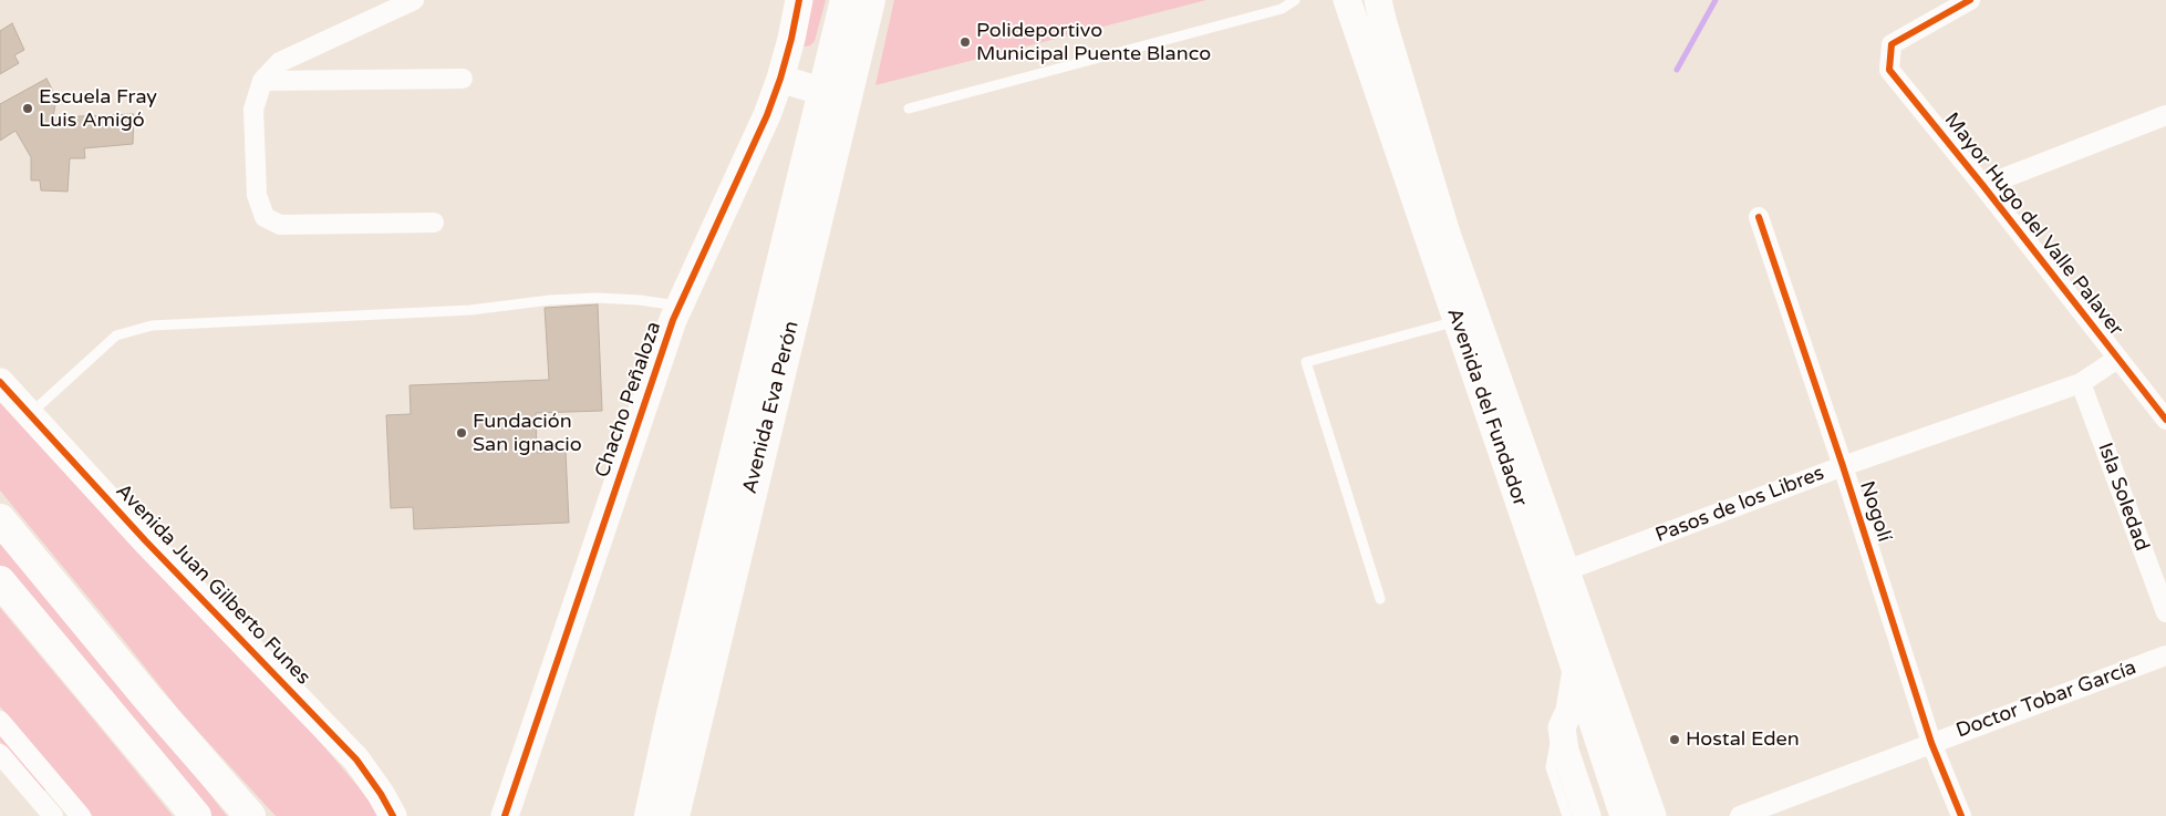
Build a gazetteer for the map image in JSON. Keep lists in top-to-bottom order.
{
  "streets": {
    "main road": [
      "Chacho Peñaloza",
      "Avenida Eva Perón",
      "Avenida del Fundador",
      "Avenida Juan Gilberto Funes"
    ],
    "street": [
      "Mayor Hugo del Valle Palaver",
      "Isla Soledad",
      "Pasos de los Libres",
      "Nogolí",
      "Doctor Tobar García"
    ]
  },
  "crossings": [
    ["Mayor Hugo del Valle Palaver", "Pasos de los Libres"],
    ["Avenida del Fundador", "Pasos de los Libres"],
    ["Isla Soledad", "Pasos de los Libres"],
    ["Pasos de los Libres", "Nogolí"],
    ["Nogolí", "Doctor Tobar García"]
  ],
  "places": [
    "Polideportivo Municipal Puente Blanco",
    "Escuela Fray Luis Amigó",
    "Fundación San ignacio",
    "Hostal Eden"
  ]
}
